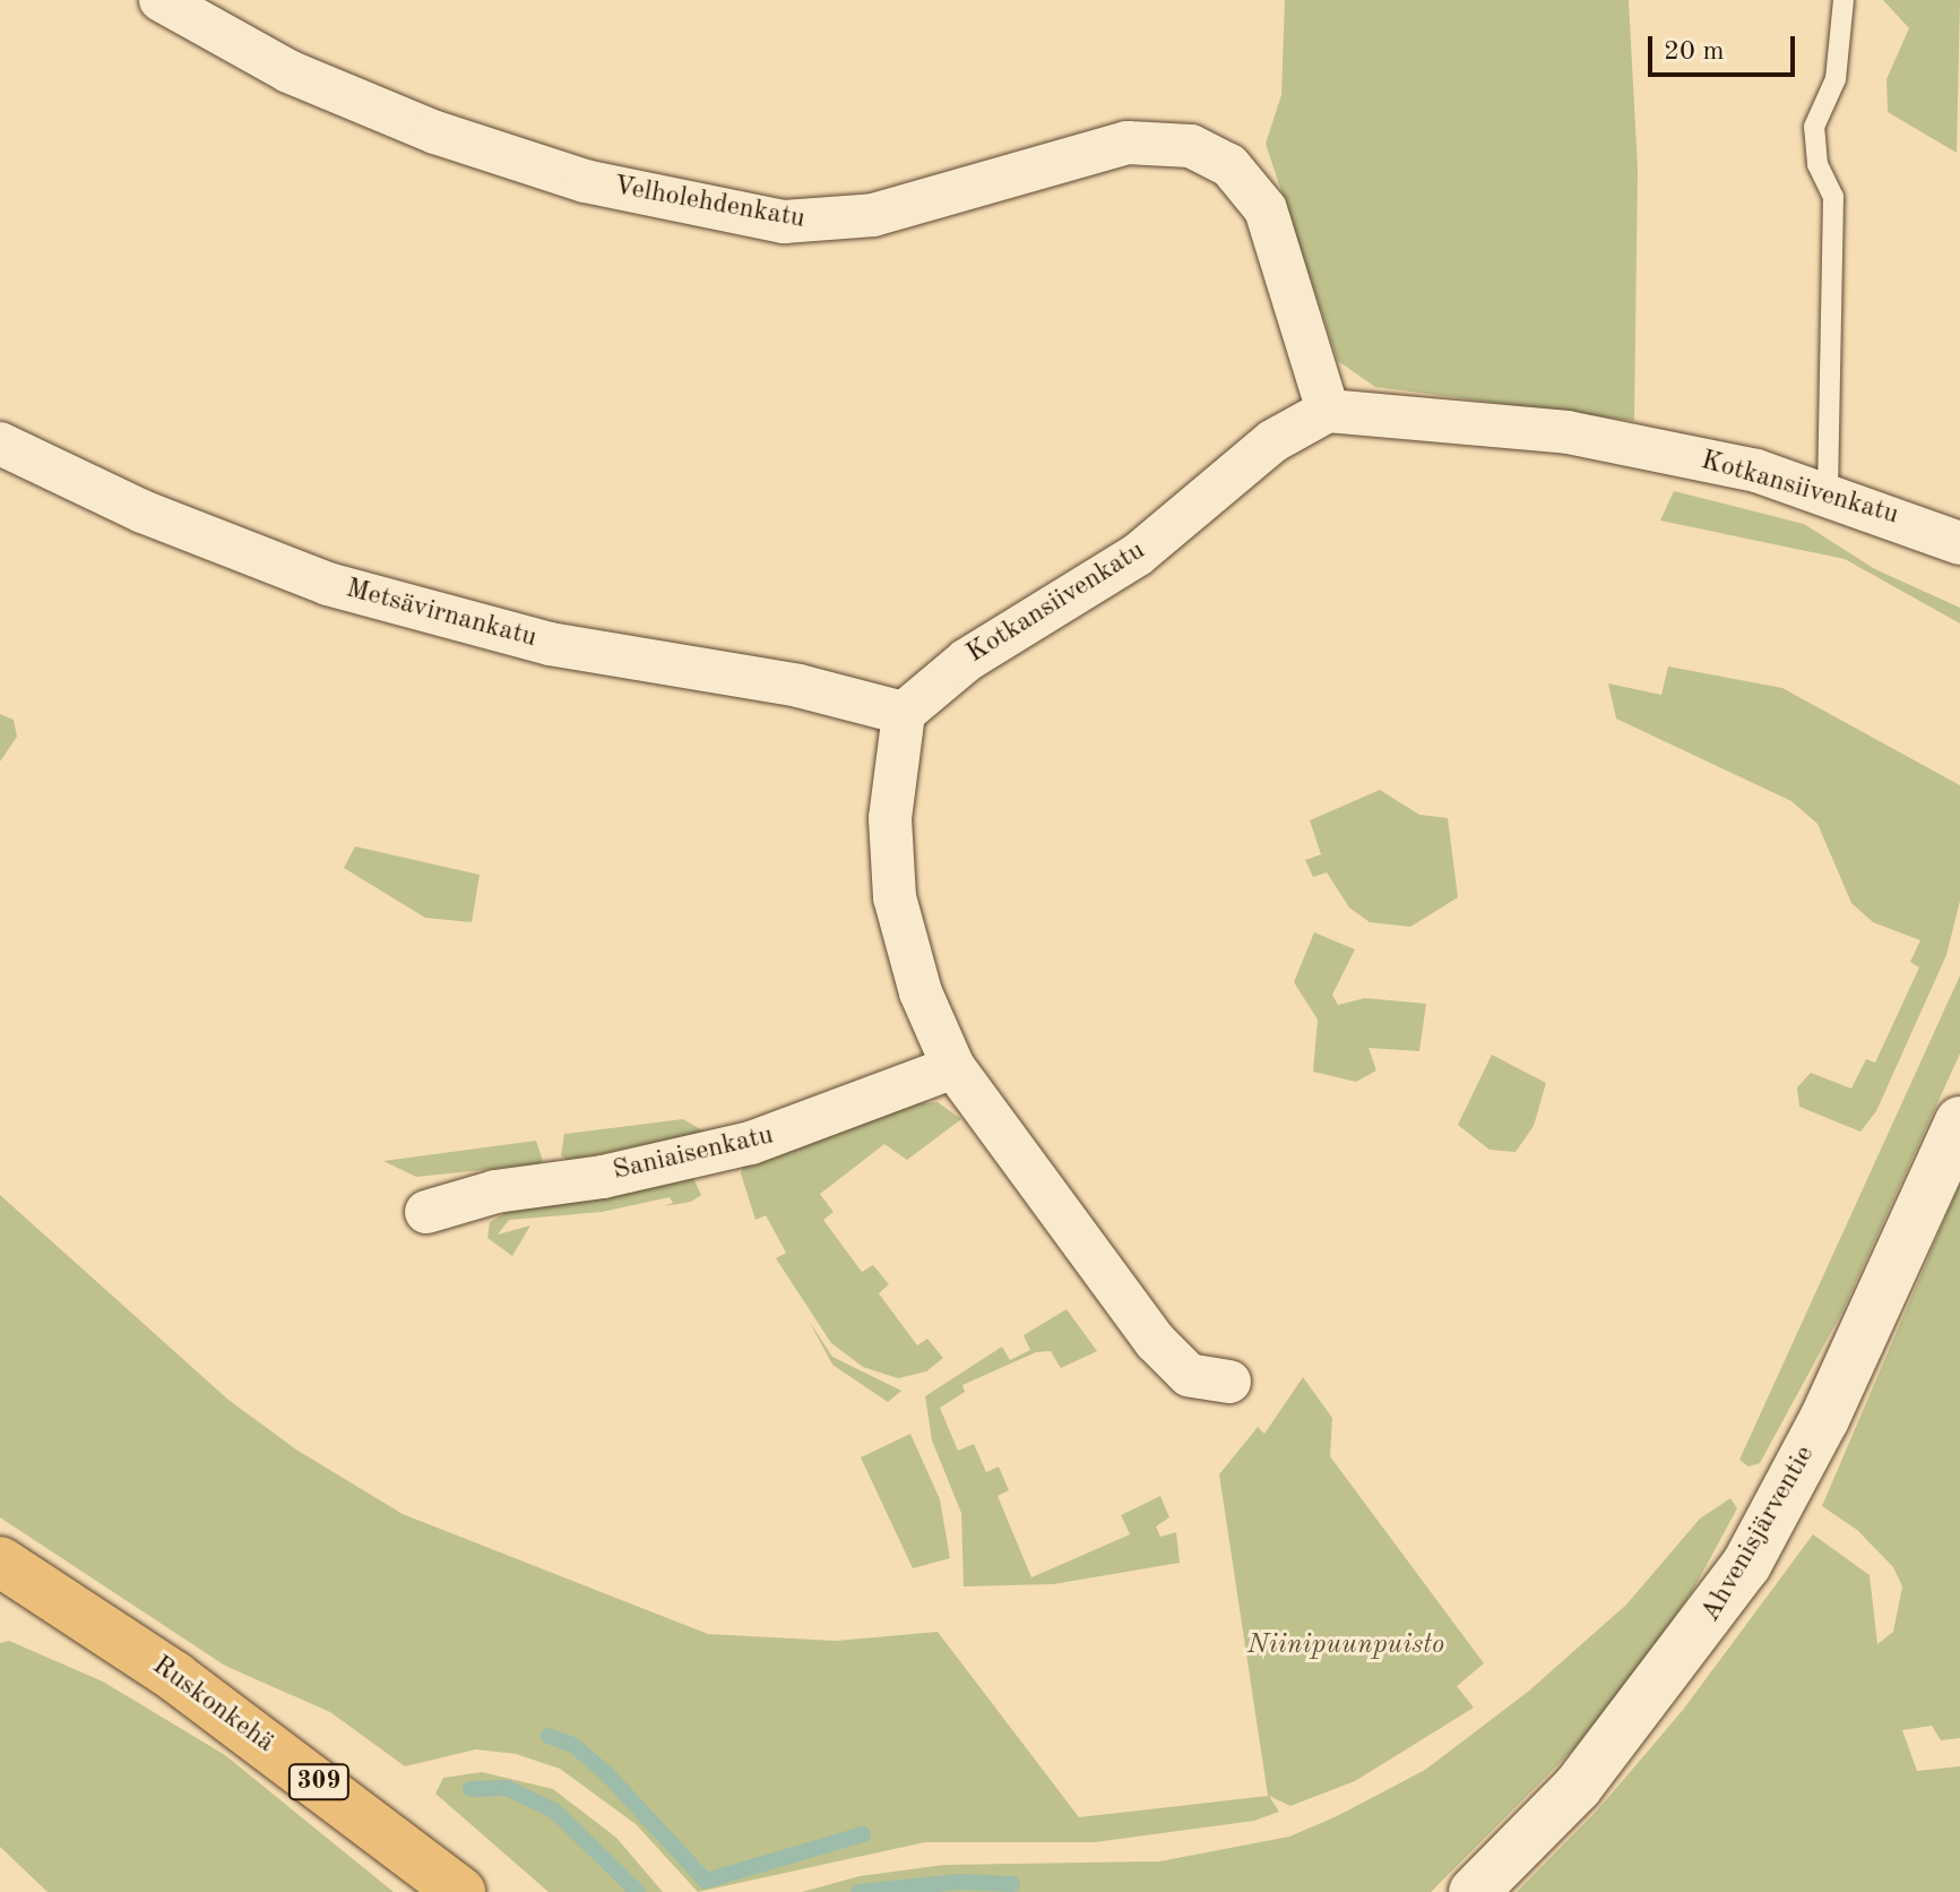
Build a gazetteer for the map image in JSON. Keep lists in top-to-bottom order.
{
  "streets": {
    "main road": ["Ahvenisjärventie", "Ruskonkehä", "309"],
    "street": [
      "Velholehdenkatu",
      "Kotkansiivenkatu",
      "Metsävirnankatu",
      "Saniaisenkatu"
    ]
  },
  "crossings": [
    ["Velholehdenkatu", "Kotkansiivenkatu"],
    ["Kotkansiivenkatu", "Metsävirnankatu"]
  ],
  "parks": ["Niinipuunpuisto"],
  "scale_bar": "20 m"
}
